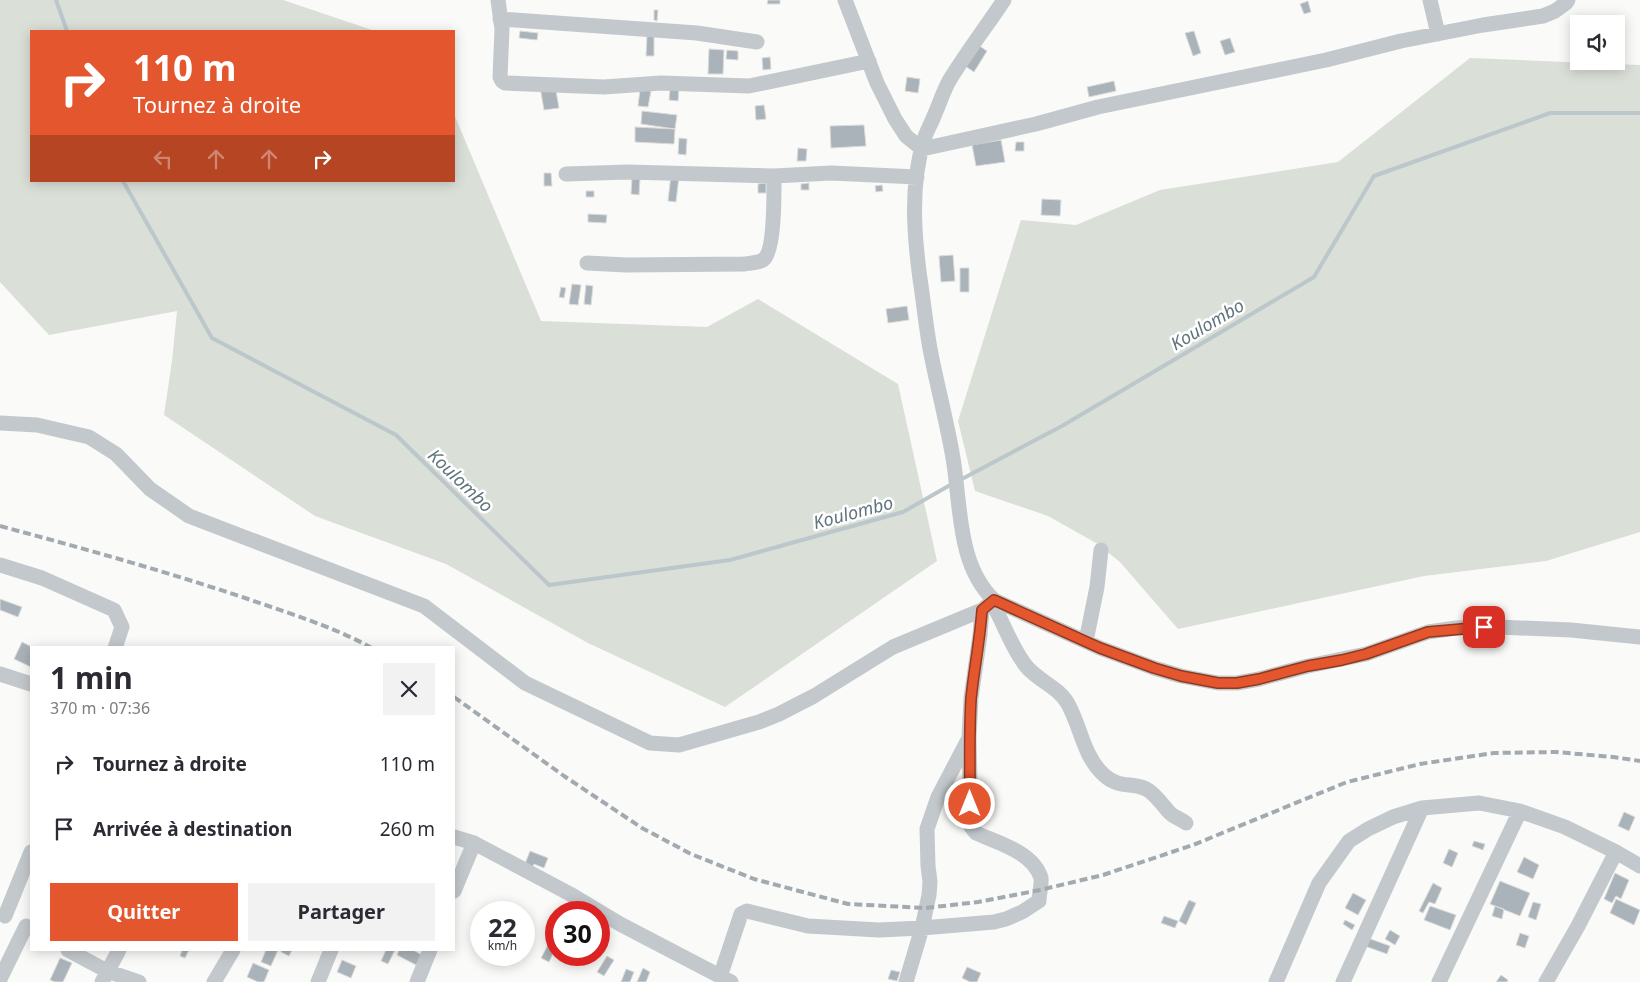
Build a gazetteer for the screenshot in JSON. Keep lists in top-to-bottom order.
{
  "water": ["Koulombo"],
  "page": {
    "turn": ["110 m", "Tournez à droite"],
    "heading": ["1 min", "370 m · 07:36"],
    "list": [
      {
        "name": "Tournez à droite",
        "value": "110 m"
      },
      {
        "name": "Arrivée à destination",
        "value": "260 m"
      }
    ],
    "buttons": ["Quitter", "Partager"],
    "speed": "22 km/h",
    "limit": "30"
  }
}
